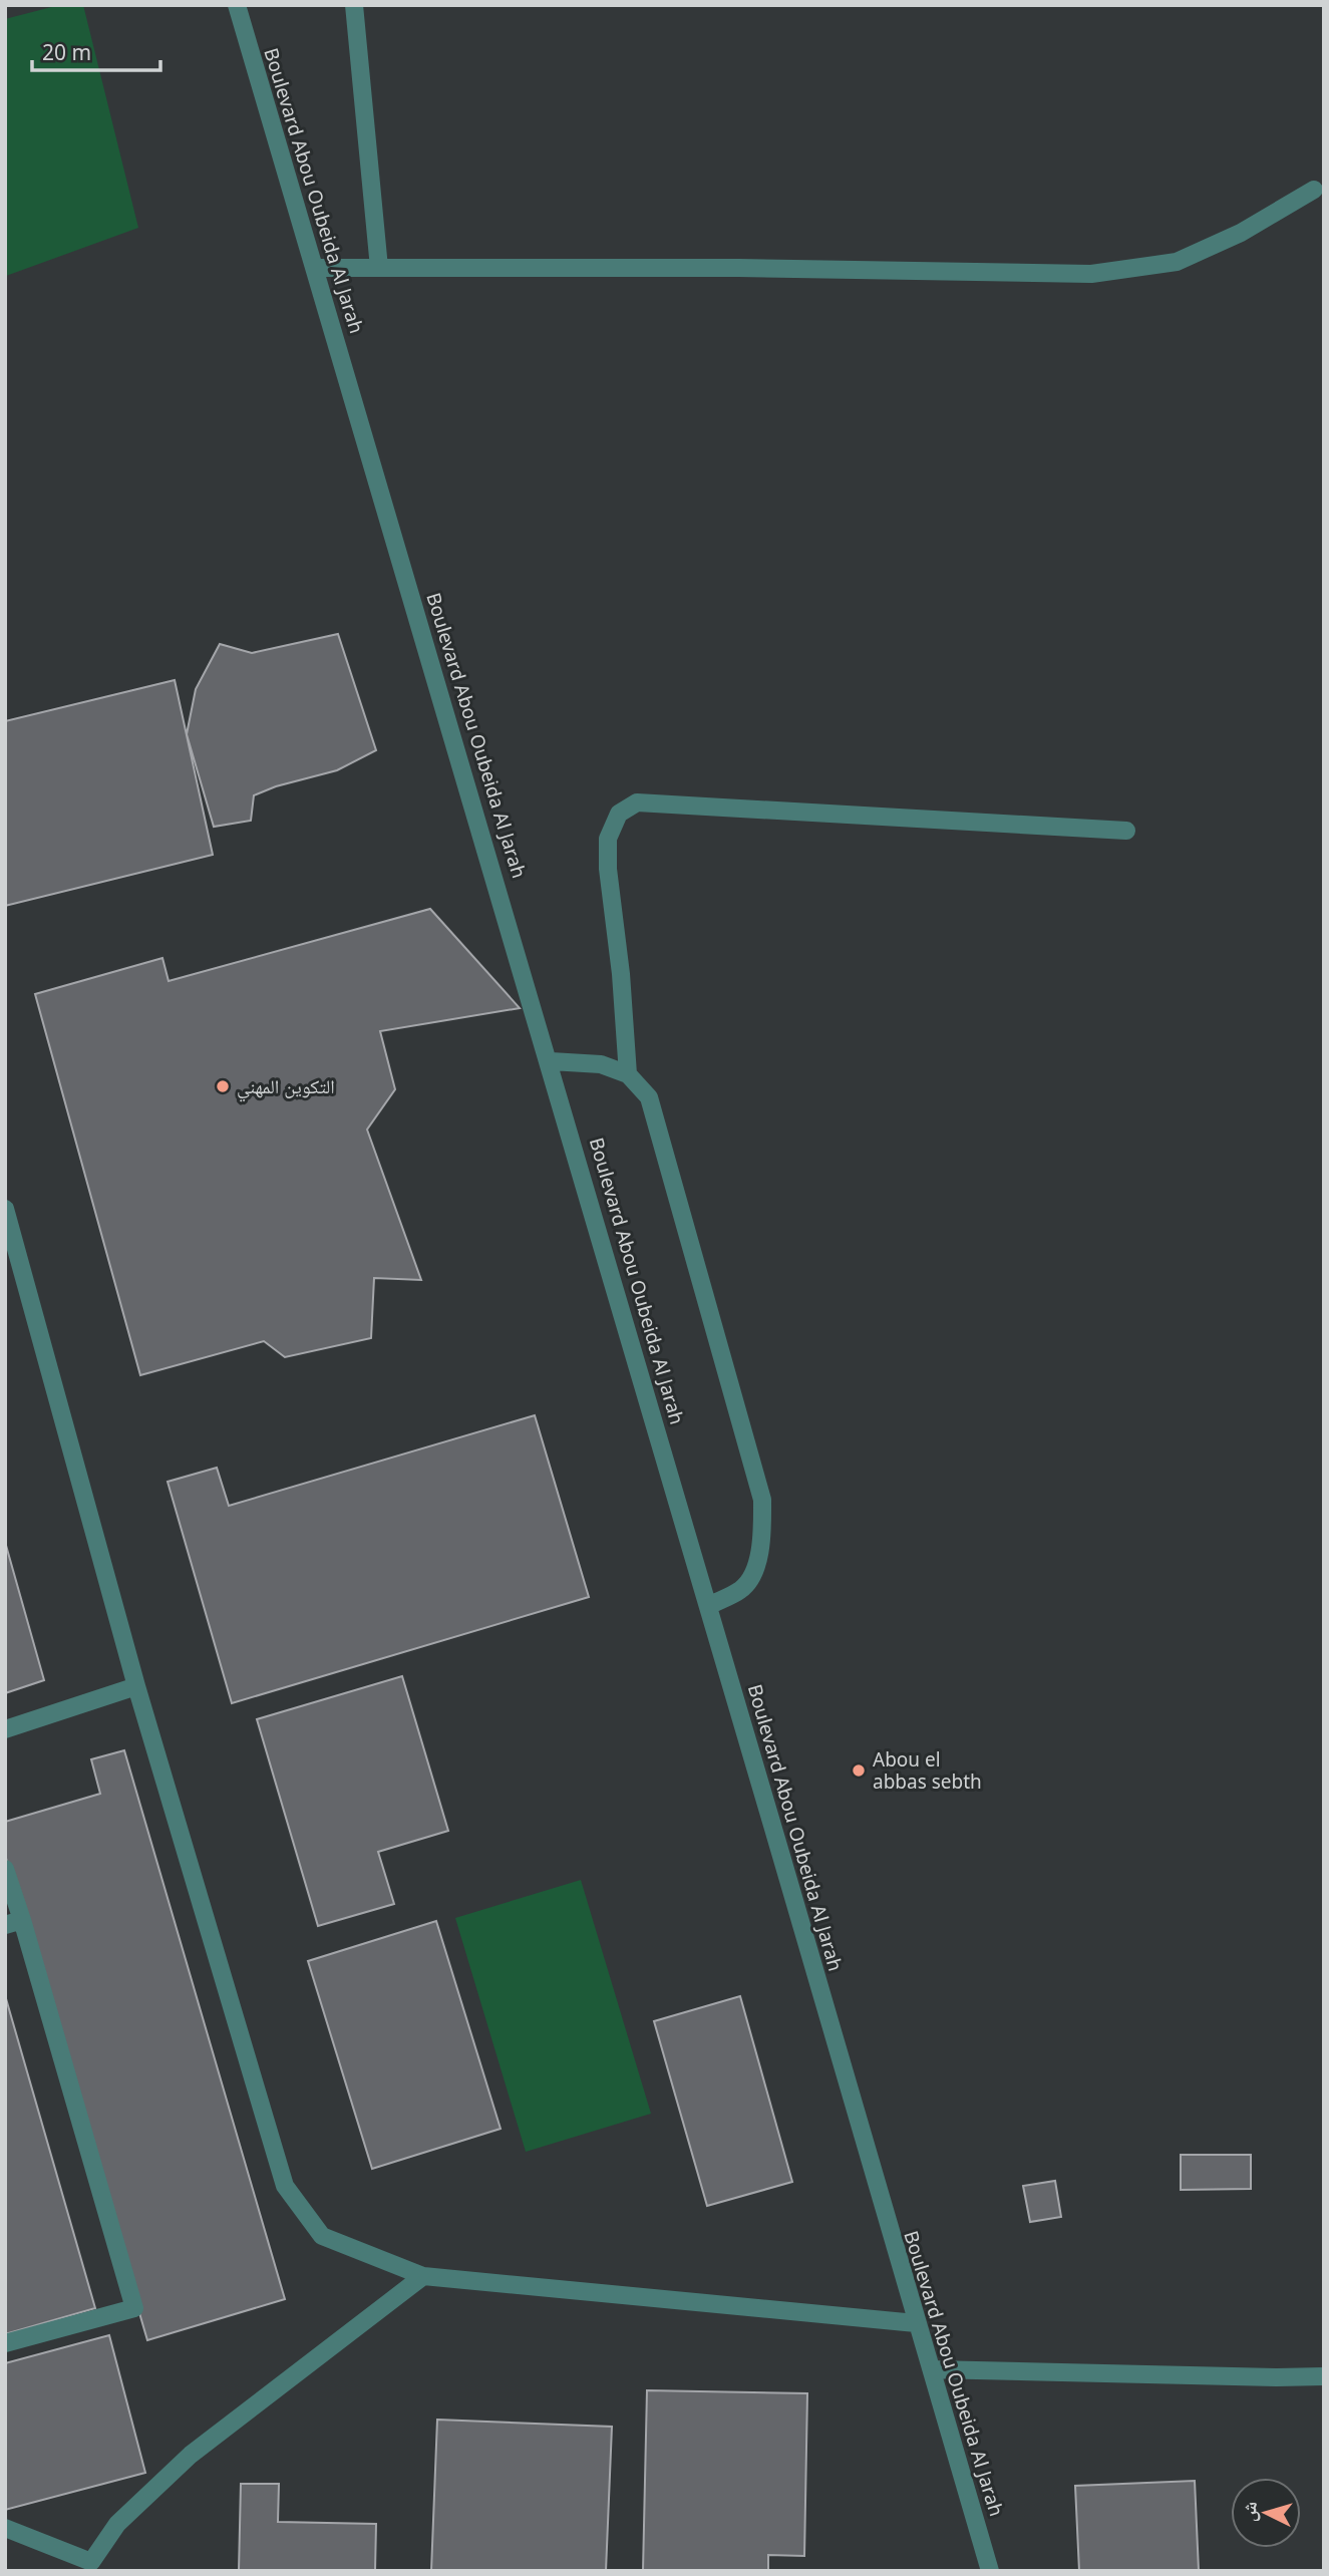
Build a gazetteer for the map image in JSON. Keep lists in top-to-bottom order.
{
  "streets": {
    "street": ["Boulevard Abou Oubeida Al Jarah"]
  },
  "places": ["التكوين المهني", "Abou el abbas sebth"],
  "scale_bar": "20 m",
  "north": "left"
}
